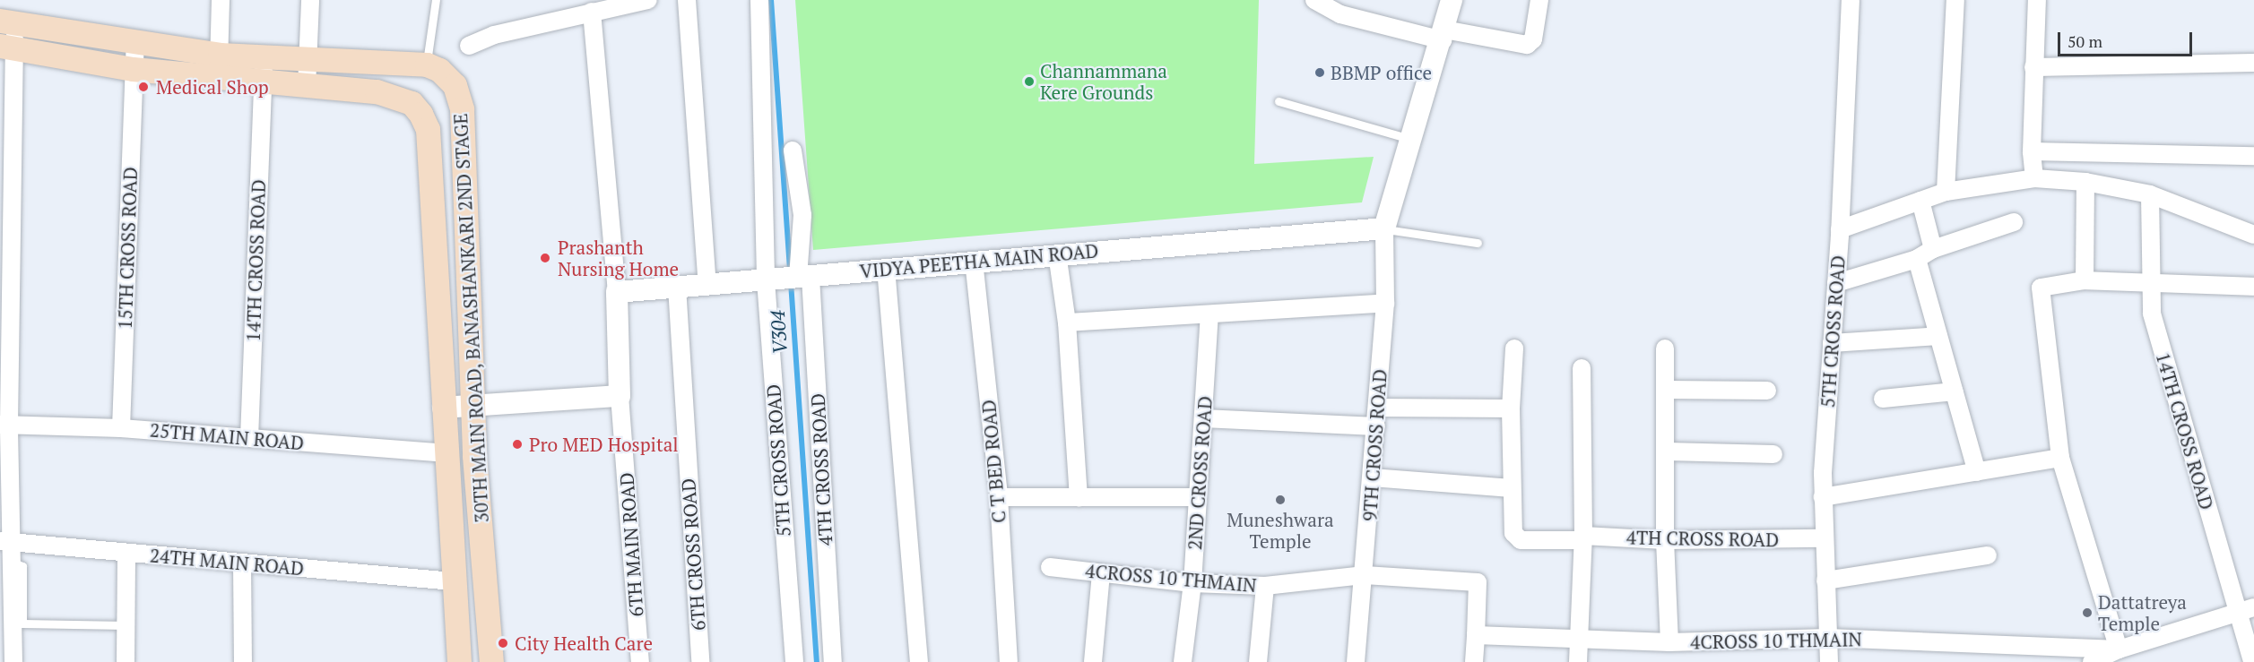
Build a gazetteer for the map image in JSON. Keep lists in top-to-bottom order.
{
  "streets": {
    "main road": ["30TH MAIN ROAD, BANASHANKARI 2ND STAGE"],
    "street": [
      "15TH CROSS ROAD",
      "14TH CROSS ROAD",
      "VIDYA PEETHA MAIN ROAD",
      "5TH CROSS ROAD",
      "25TH MAIN ROAD",
      "9TH CROSS ROAD",
      "C T BED ROAD",
      "4TH CROSS ROAD",
      "2ND CROSS ROAD",
      "6TH MAIN ROAD",
      "6TH CROSS ROAD",
      "24TH MAIN ROAD",
      "4CROSS 10 THMAIN"
    ]
  },
  "crossings": [
    ["15TH CROSS ROAD", "30TH MAIN ROAD, BANASHANKARI 2ND STAGE"],
    ["15TH CROSS ROAD", "25TH MAIN ROAD"],
    ["14TH CROSS ROAD", "30TH MAIN ROAD, BANASHANKARI 2ND STAGE"],
    ["14TH CROSS ROAD", "25TH MAIN ROAD"],
    ["VIDYA PEETHA MAIN ROAD", "5TH CROSS ROAD"],
    ["VIDYA PEETHA MAIN ROAD", "9TH CROSS ROAD"],
    ["VIDYA PEETHA MAIN ROAD", "C T BED ROAD"],
    ["VIDYA PEETHA MAIN ROAD", "4TH CROSS ROAD"],
    ["VIDYA PEETHA MAIN ROAD", "6TH CROSS ROAD"],
    ["30TH MAIN ROAD, BANASHANKARI 2ND STAGE", "25TH MAIN ROAD"],
    ["30TH MAIN ROAD, BANASHANKARI 2ND STAGE", "24TH MAIN ROAD"],
    ["5TH CROSS ROAD", "4TH CROSS ROAD"],
    ["5TH CROSS ROAD", "4CROSS 10 THMAIN"],
    ["9TH CROSS ROAD", "4CROSS 10 THMAIN"],
    ["2ND CROSS ROAD", "4CROSS 10 THMAIN"]
  ],
  "water": ["V304"],
  "places": [
    "BBMP office",
    "Channammana Kere Grounds",
    "Medical Shop",
    "Prashanth Nursing Home",
    "Pro MED Hospital",
    "Muneshwara Temple",
    "Dattatreya Temple",
    "City Health Care"
  ],
  "scale_bar": "50 m"
}
